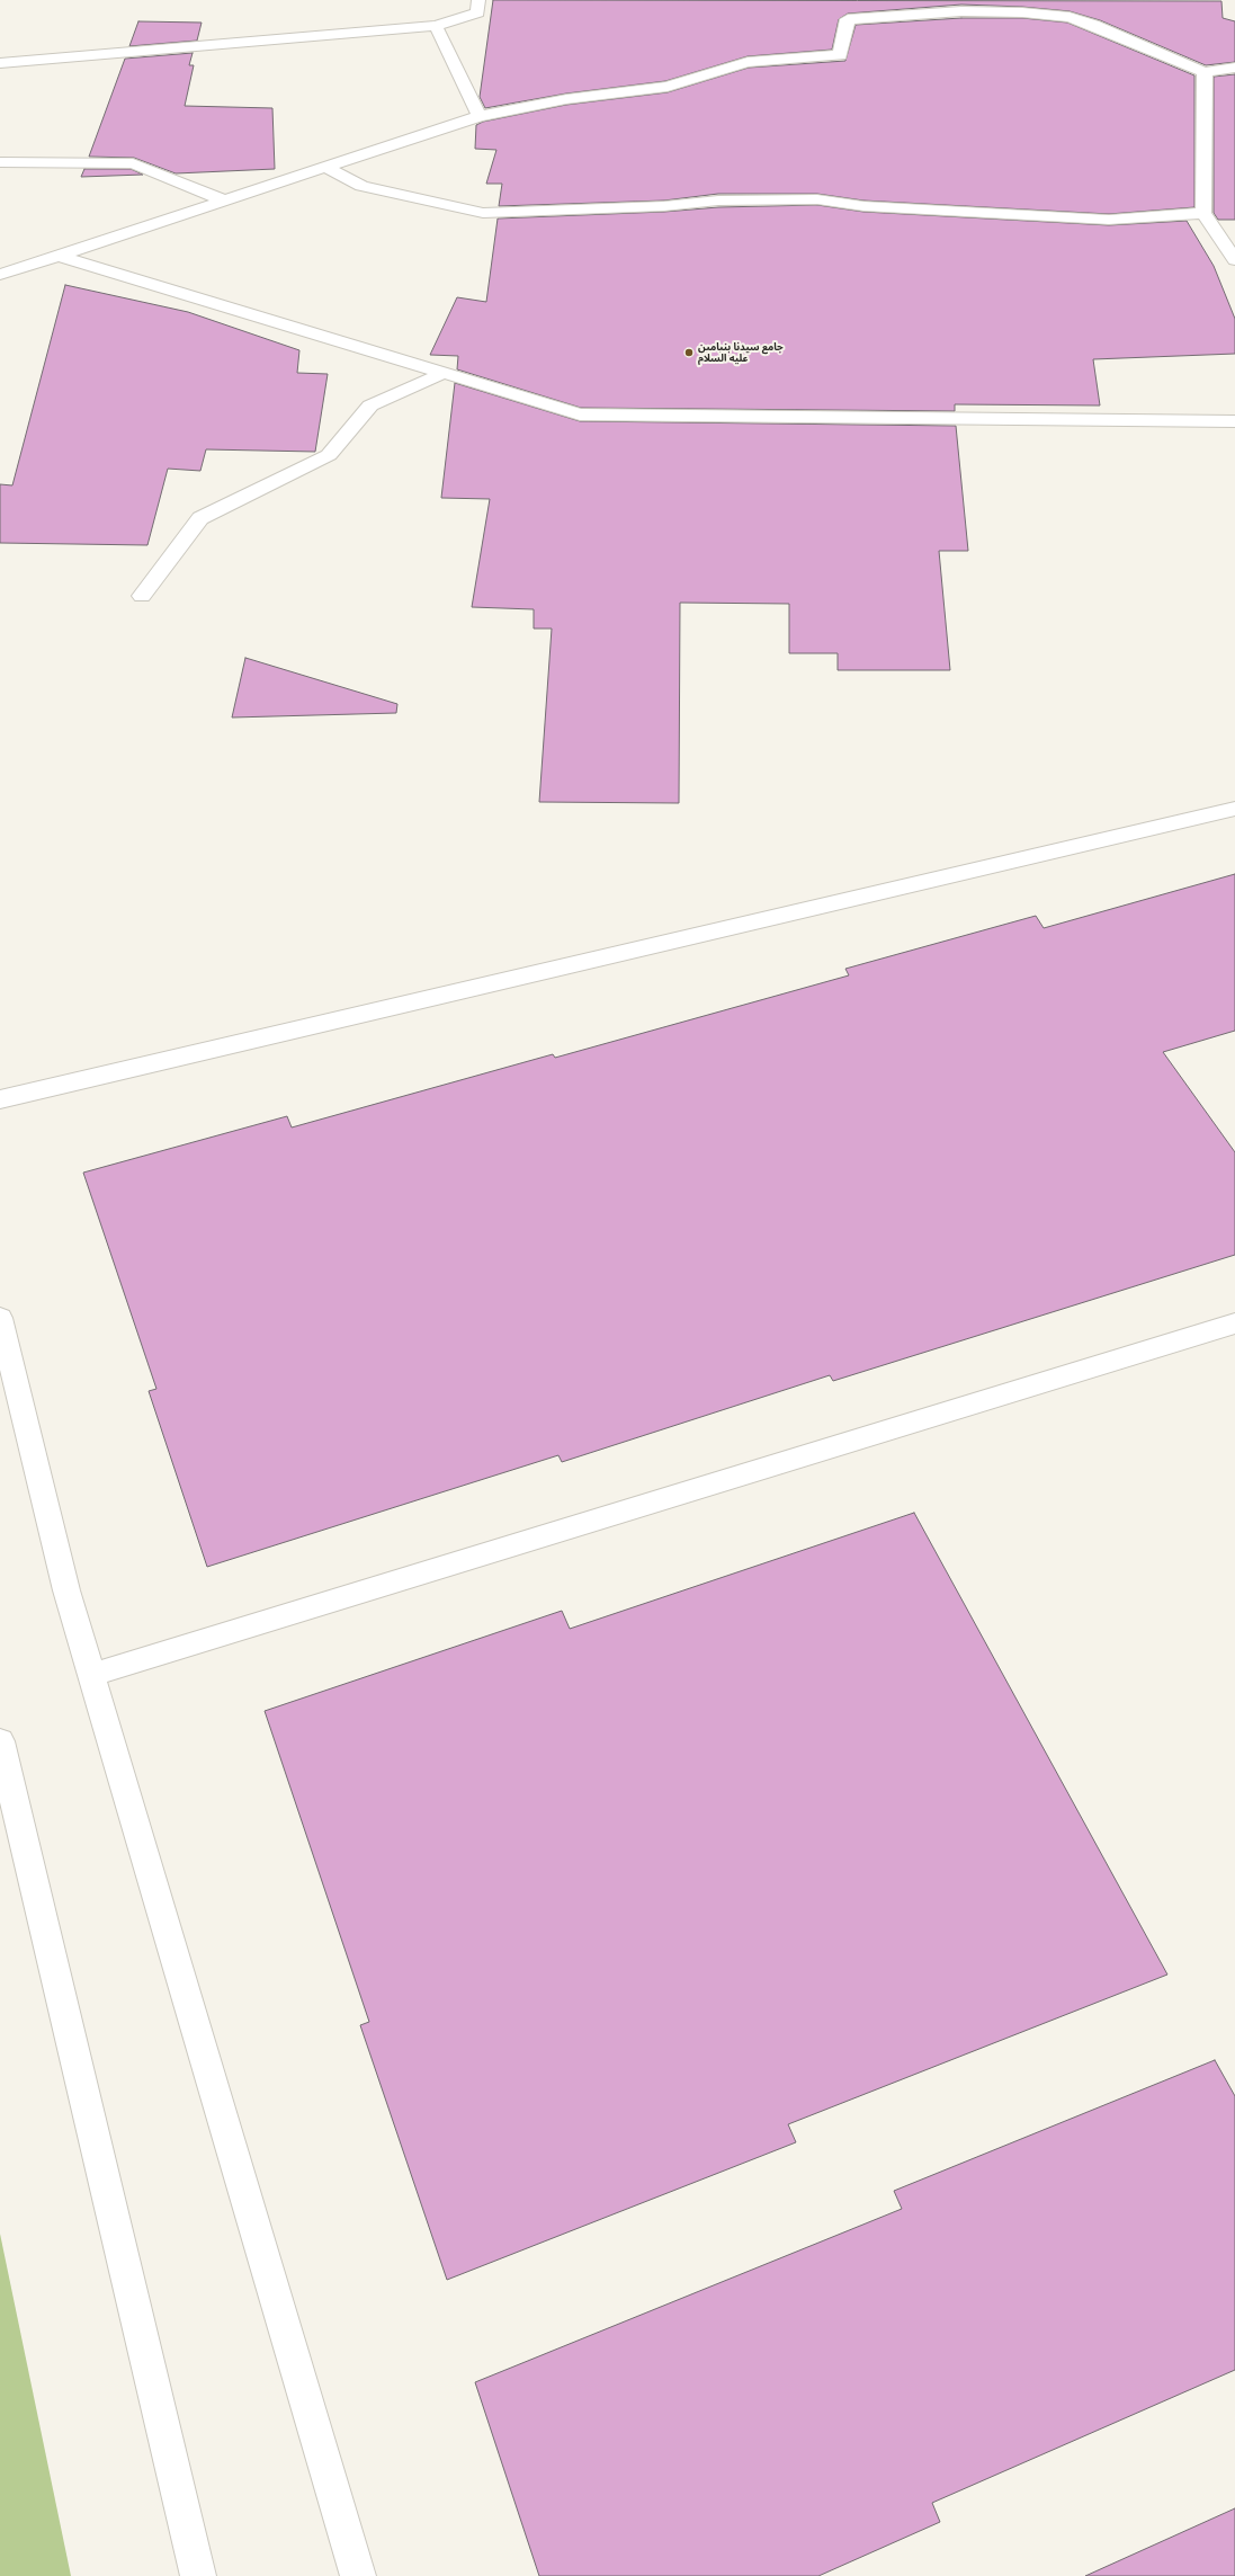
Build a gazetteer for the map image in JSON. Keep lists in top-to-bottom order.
{
  "places": ["جامع سيدنا بنيامين عليه السلام"]
}
